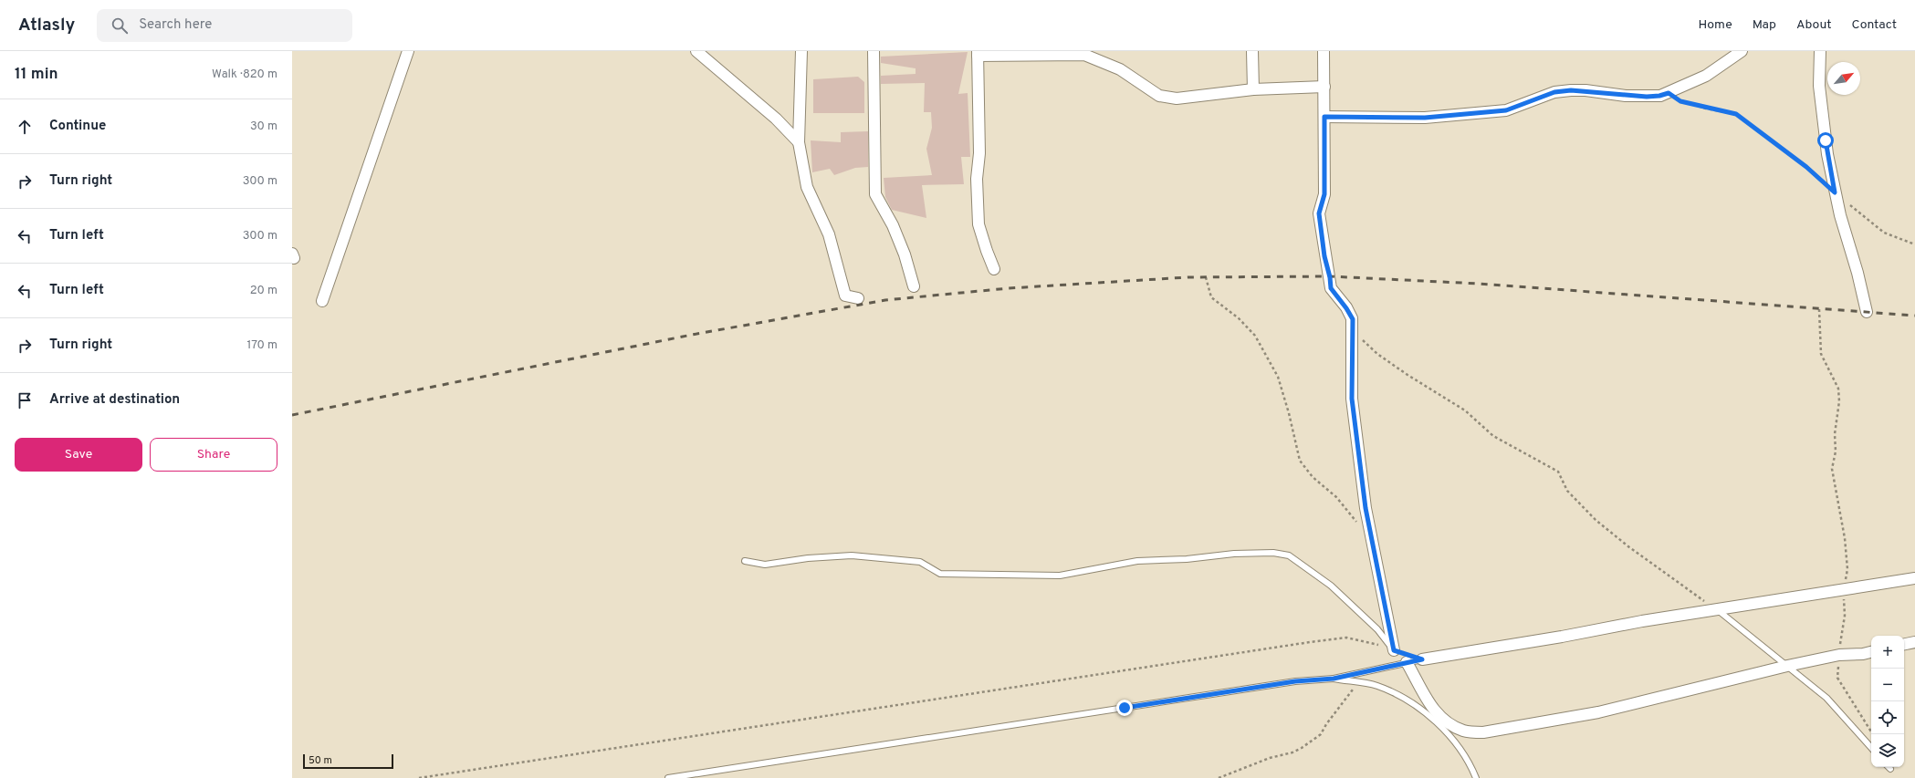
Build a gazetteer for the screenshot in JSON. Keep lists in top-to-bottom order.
{
  "scale_bar": "50 m",
  "north": "top right",
  "page": {
    "header": "Atlasly",
    "search": "Search here",
    "nav": [
      "Home",
      "Map",
      "About",
      "Contact"
    ],
    "heading": ["11 min", "Walk · 820 m"],
    "list": [
      ["Continue", "30 m"],
      ["Turn right", "300 m"],
      ["Turn left", "300 m"],
      ["Turn left", "20 m"],
      ["Turn right", "170 m"],
      "Arrive at destination"
    ],
    "buttons": ["Save", "Share"],
    "map_buttons": ["+", "−"],
    "scale": "50 m"
  }
}
